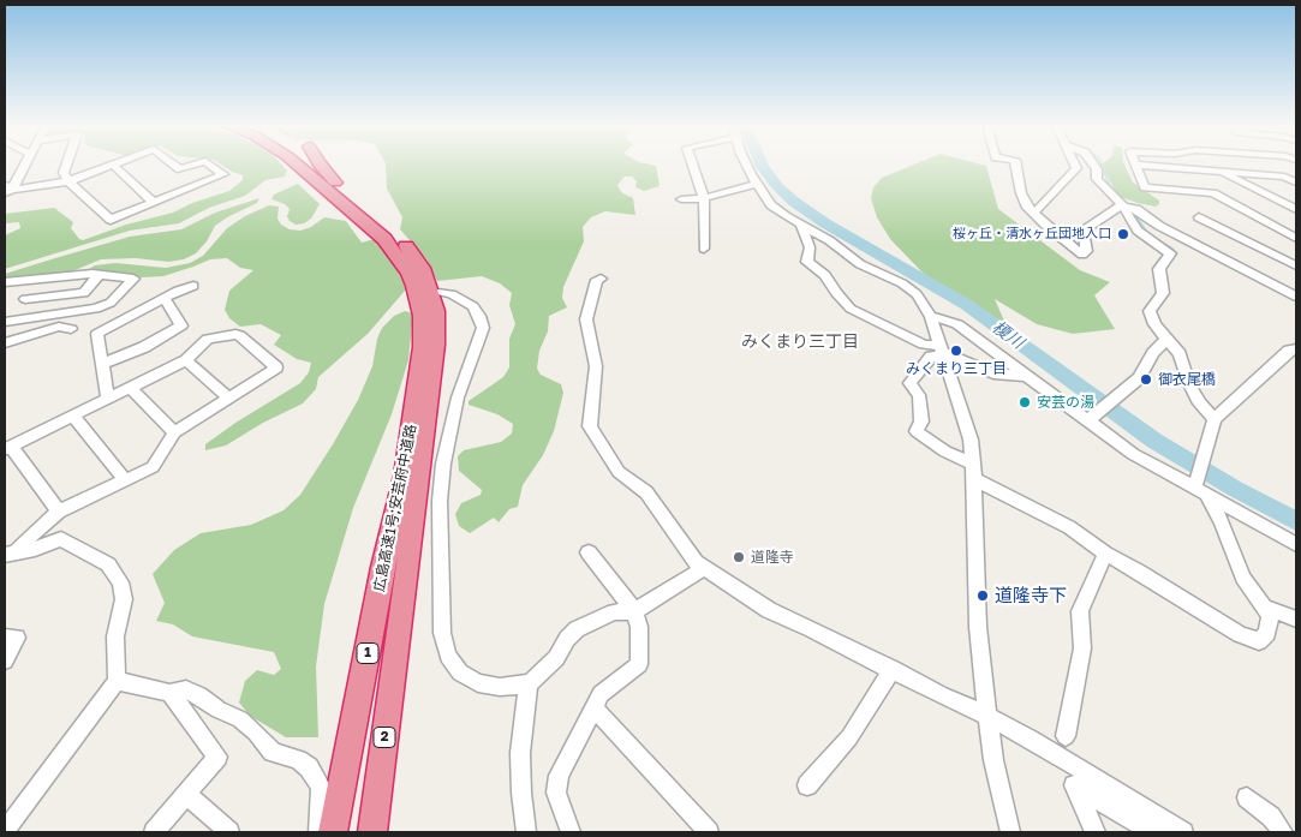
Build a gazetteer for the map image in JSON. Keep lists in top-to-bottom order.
{
  "streets": {
    "highway": ["広島高速1号;安芸府中道路", "1", "2"]
  },
  "crossings": [
    ["広島高速1号;安芸府中道路", "2"]
  ],
  "districts": ["みくまり三丁目"],
  "water": ["榎川"],
  "places": [
    "桜ヶ丘・清水ヶ丘団地入口",
    "みくまり三丁目",
    "御衣尾橋",
    "安芸の湯",
    "道隆寺",
    "道隆寺下"
  ]
}
